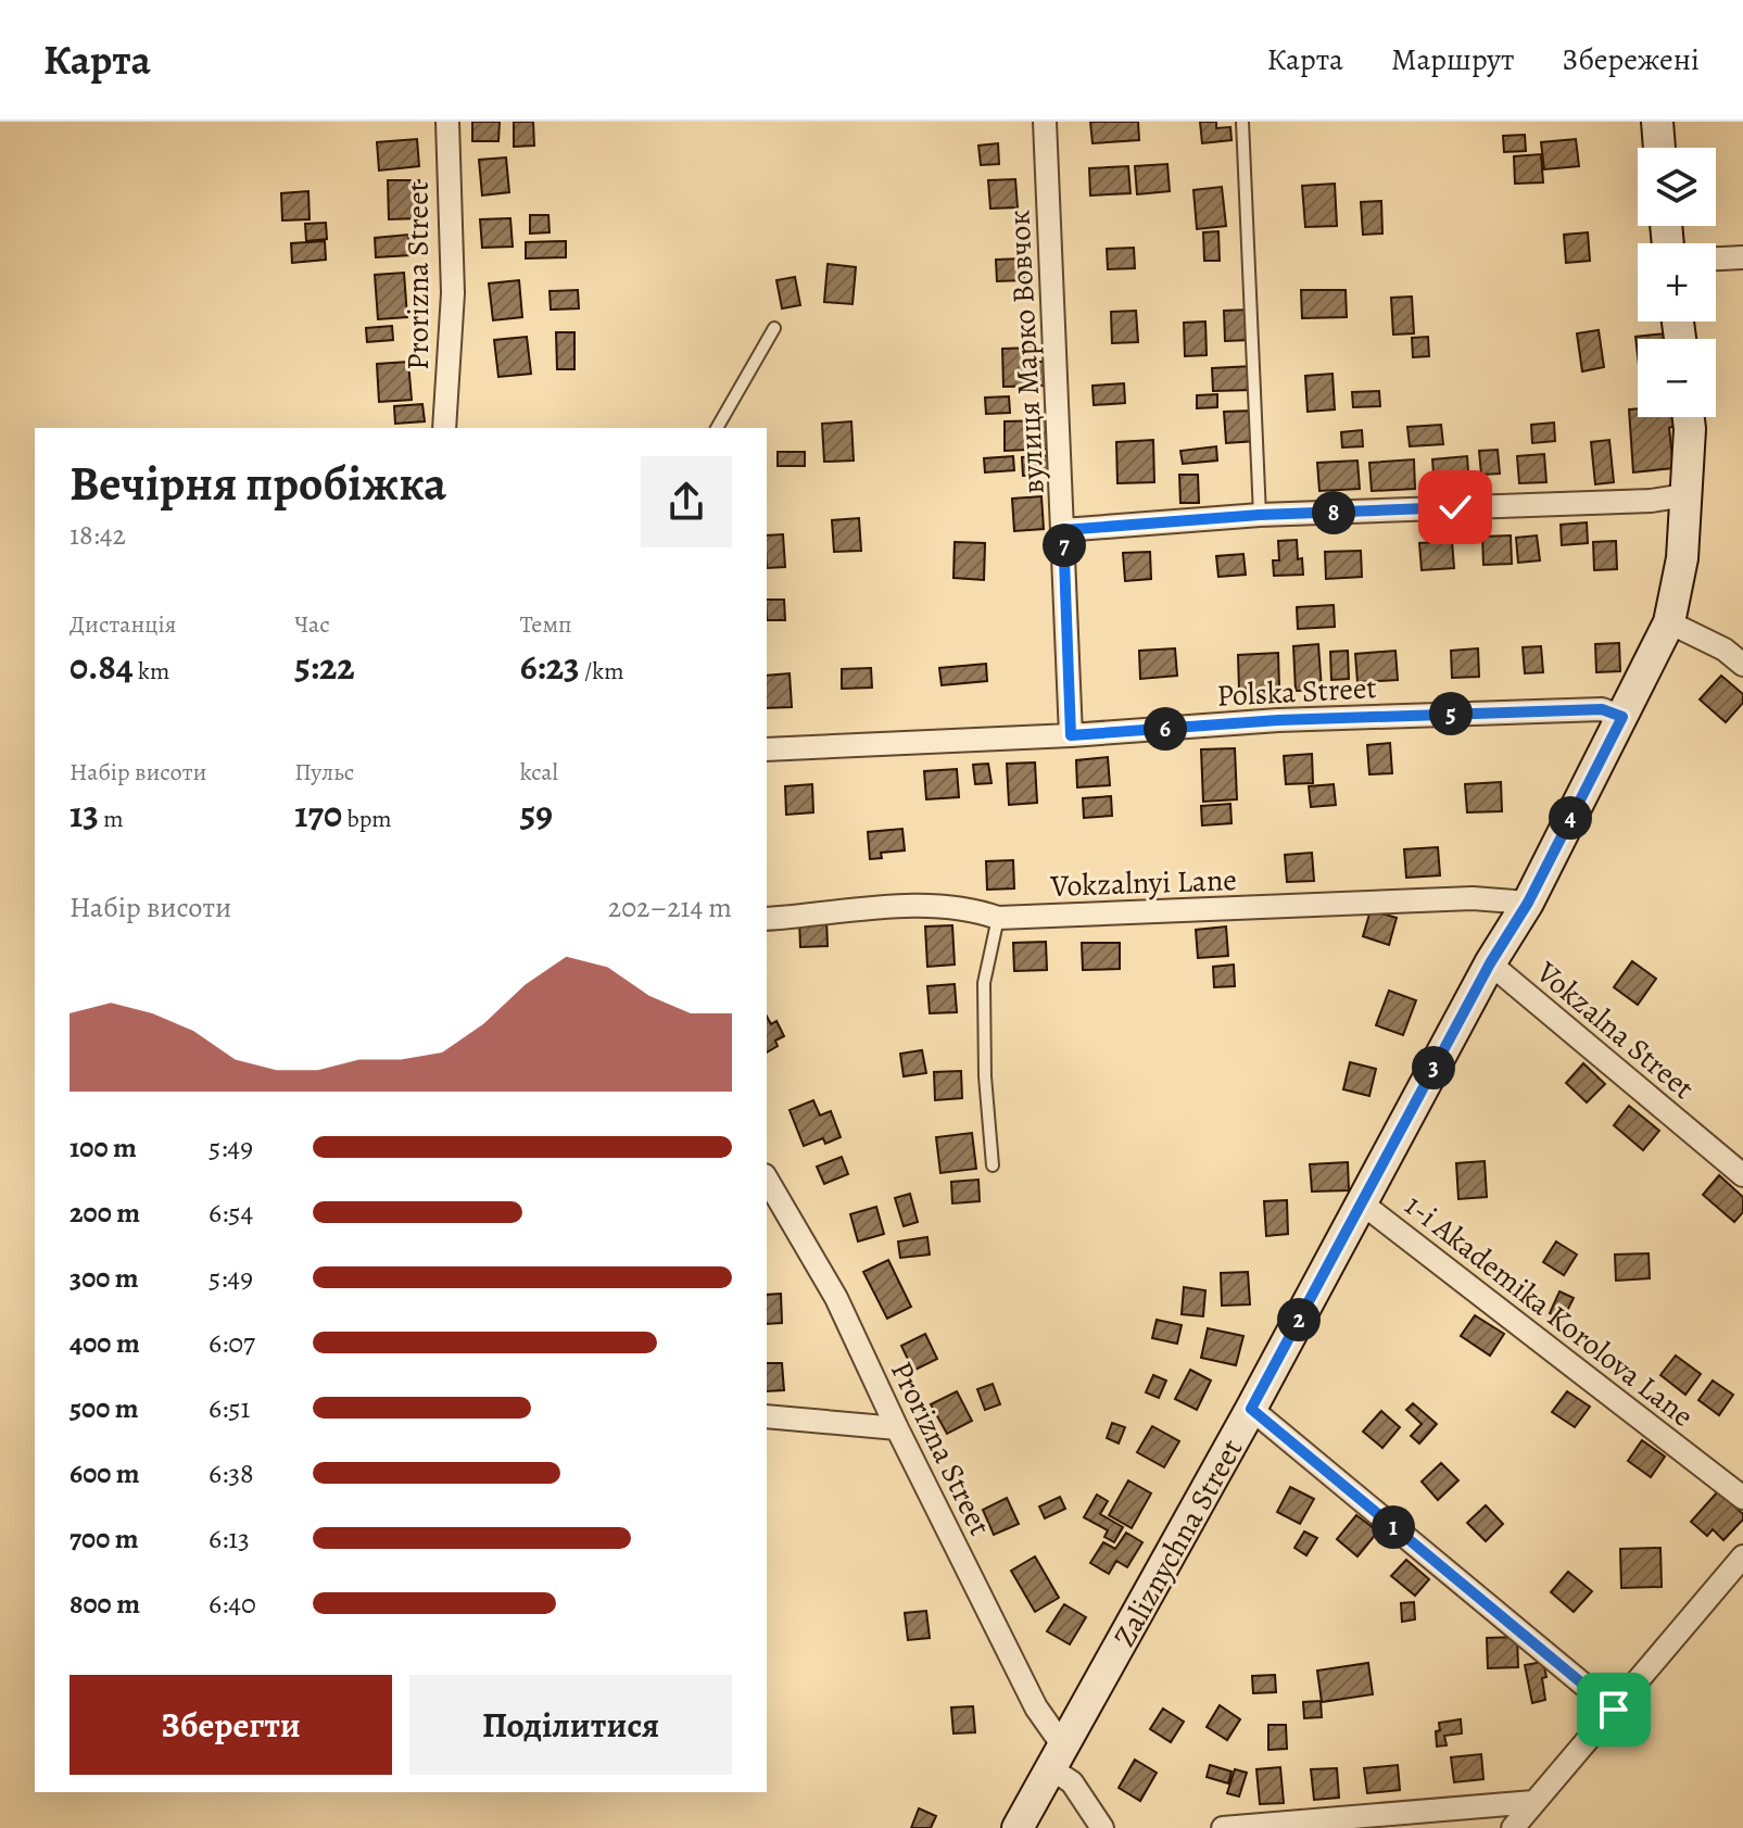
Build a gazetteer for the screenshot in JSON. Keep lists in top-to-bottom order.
{
  "streets": {
    "street": [
      "Prorizna Street",
      "вулиця Марко Вовчок",
      "Polska Street",
      "Vokzalnyi Lane",
      "Vokzalna Street",
      "1-i Akademika Korolova Lane",
      "Zaliznychna Street"
    ]
  },
  "crossings": [
    ["Prorizna Street", "Zaliznychna Street"],
    ["вулиця Марко Вовчок", "Polska Street"],
    ["Polska Street", "Zaliznychna Street"],
    ["Vokzalnyi Lane", "Zaliznychna Street"],
    ["Vokzalna Street", "Zaliznychna Street"],
    ["1-i Akademika Korolova Lane", "Zaliznychna Street"]
  ],
  "page": {
    "header": "Карта",
    "nav": ["Карта", "Маршрут", "Збережені"],
    "map_buttons": ["+", "−"],
    "heading": ["Вечірня пробіжка", "18:42"],
    "pins": [
      "8",
      "7",
      "5",
      "6",
      "4",
      "3",
      "2",
      "1"
    ],
    "stats": [
      ["Дистанція", "0.84 km"],
      ["Час", "5:22"],
      ["Темп", "6:23 /km"],
      ["Набір висоти", "13 m"],
      ["Пульс", "170 bpm"],
      ["kcal", "59"]
    ],
    "chart": ["Набір висоти", "202–214 m"],
    "list": [
      {
        "name": "100 m",
        "note": "5:49"
      },
      {
        "name": "200 m",
        "note": "6:54"
      },
      {
        "name": "300 m",
        "note": "5:49"
      },
      {
        "name": "400 m",
        "note": "6:07"
      },
      {
        "name": "500 m",
        "note": "6:51"
      },
      {
        "name": "600 m",
        "note": "6:38"
      },
      {
        "name": "700 m",
        "note": "6:13"
      },
      {
        "name": "800 m",
        "note": "6:40"
      }
    ],
    "buttons": ["Зберегти", "Поділитися"]
  }
}
